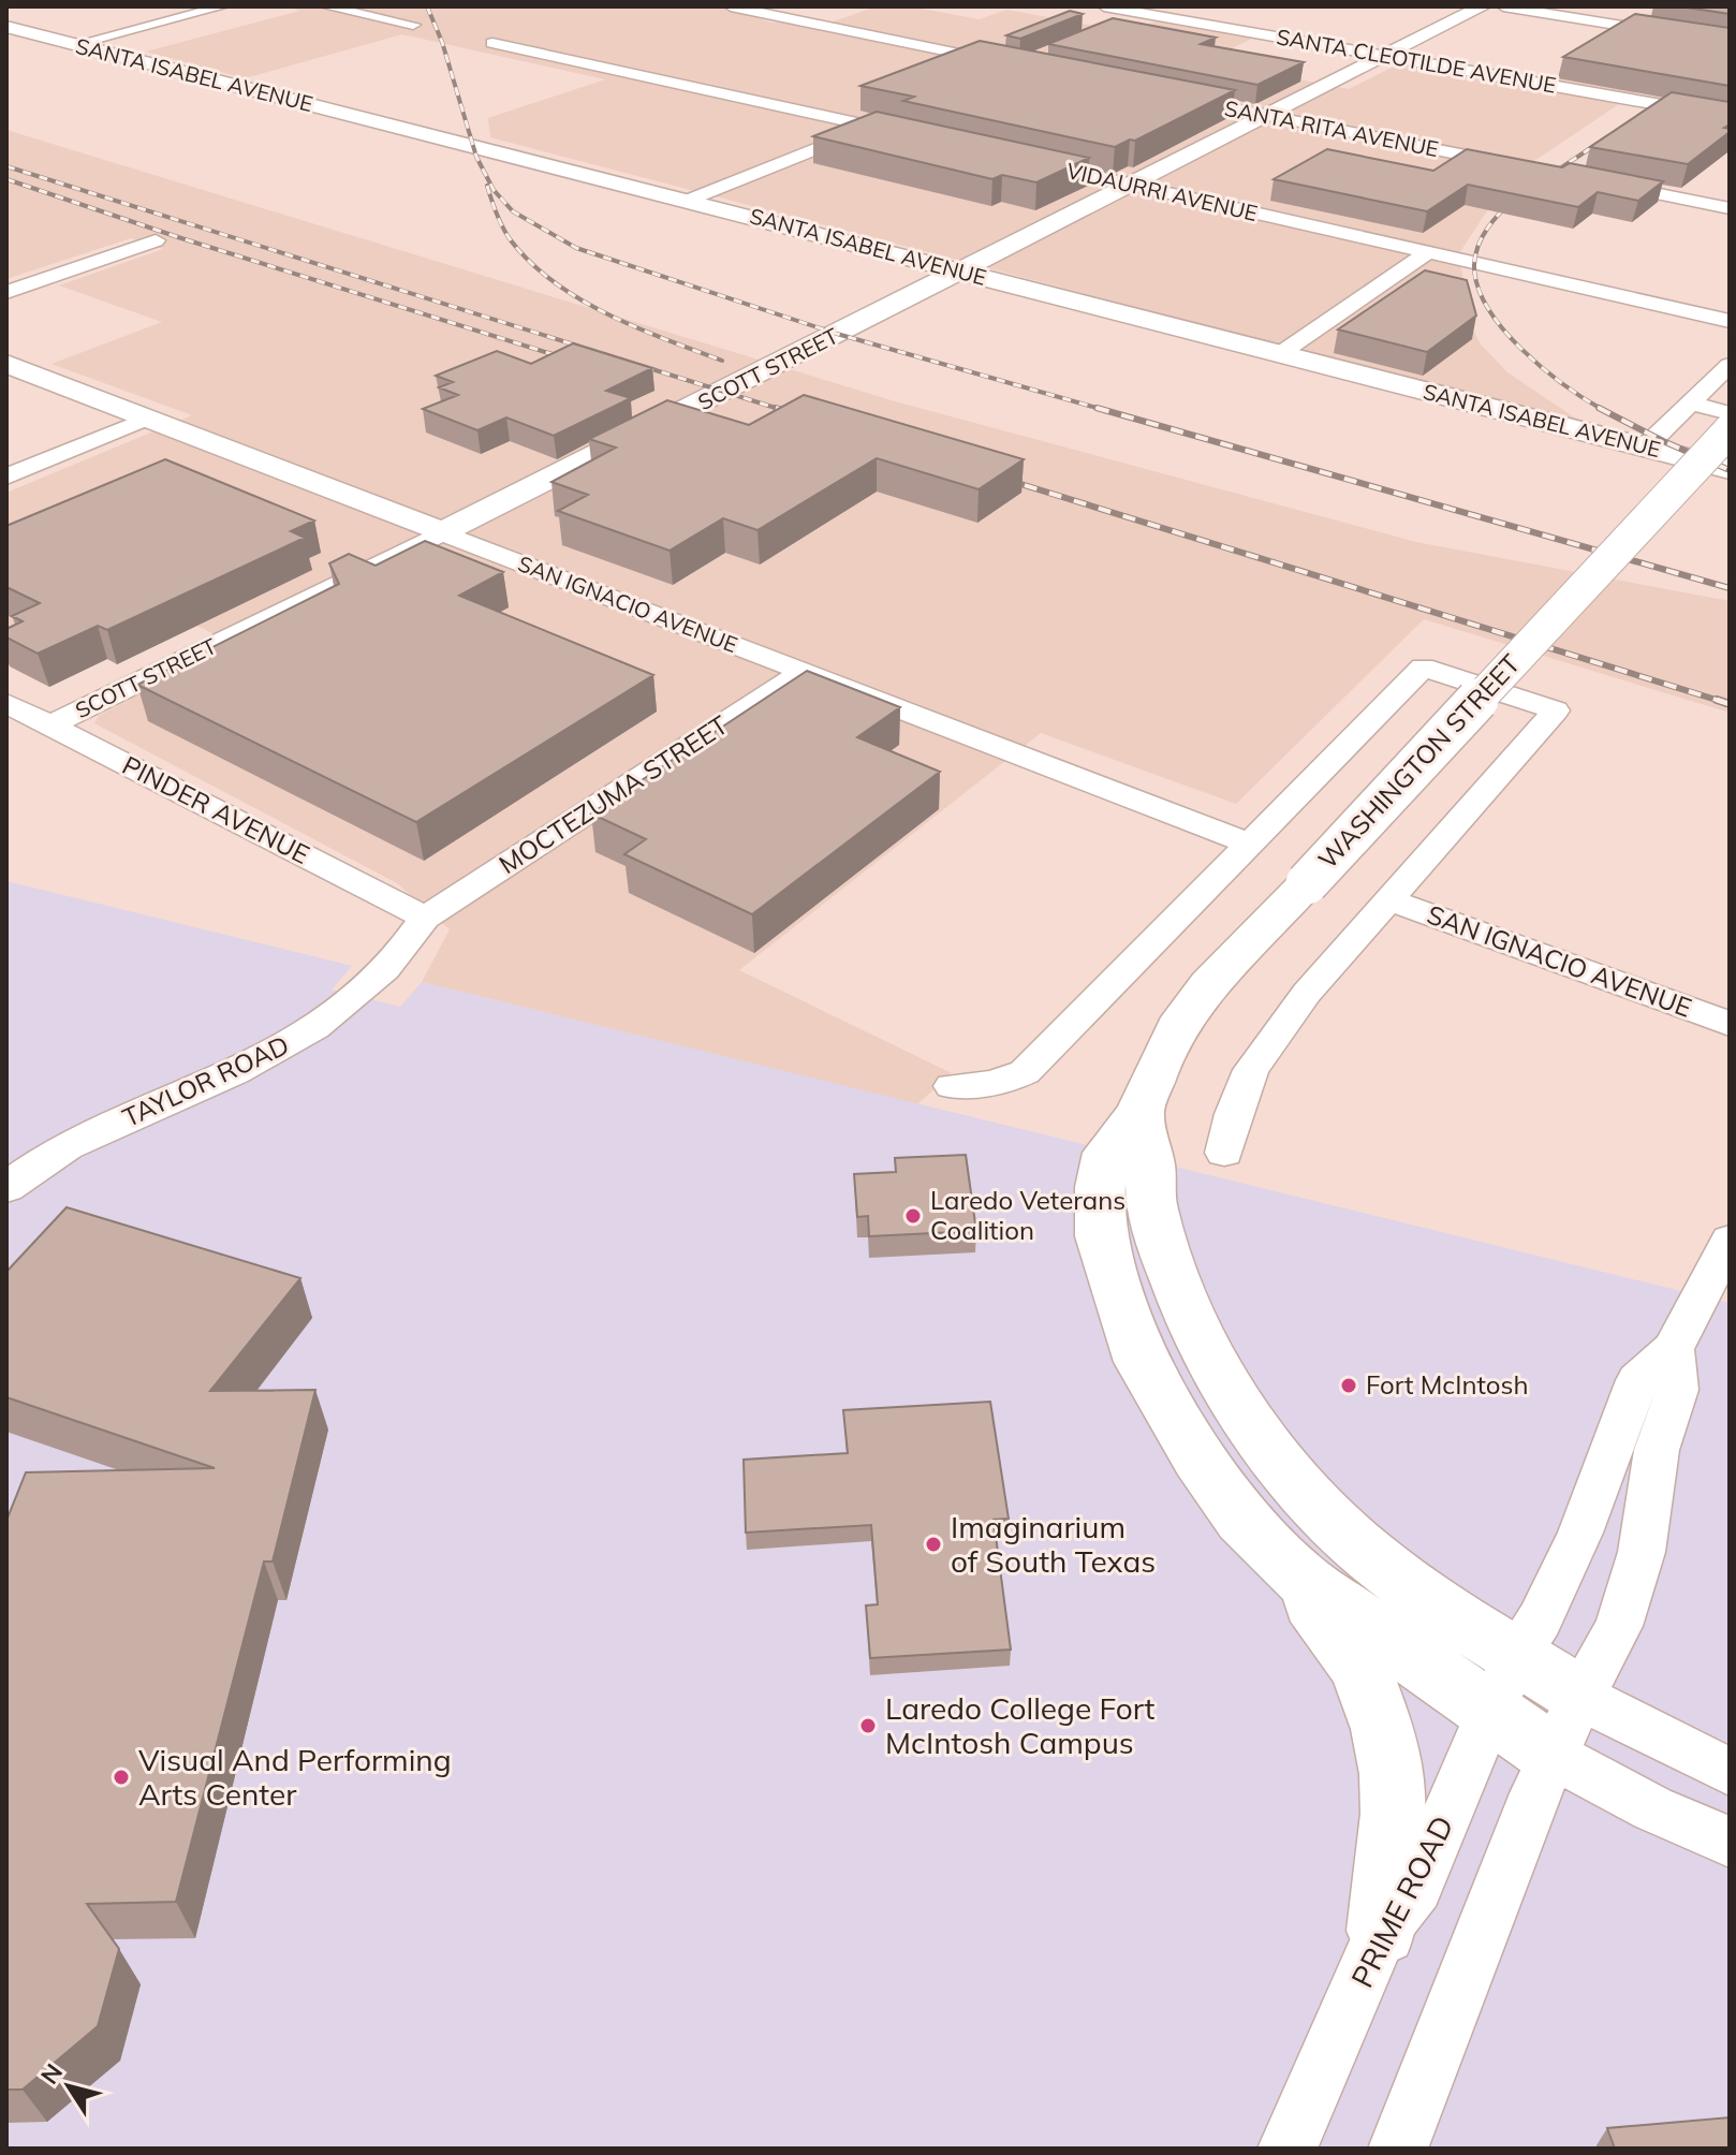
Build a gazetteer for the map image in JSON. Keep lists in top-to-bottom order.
{
  "streets": {
    "main road": [
      "SANTA ISABEL AVENUE",
      "SCOTT STREET",
      "SAN IGNACIO AVENUE",
      "WASHINGTON STREET"
    ],
    "street": [
      "SANTA CLEOTILDE AVENUE",
      "SANTA RITA AVENUE",
      "VIDAURRI AVENUE",
      "MOCTEZUMA STREET",
      "PINDER AVENUE",
      "TAYLOR ROAD",
      "PRIME ROAD"
    ]
  },
  "crossings": [
    ["SANTA CLEOTILDE AVENUE", "SCOTT STREET"],
    ["SANTA ISABEL AVENUE", "SCOTT STREET"],
    ["SANTA RITA AVENUE", "SCOTT STREET"],
    ["VIDAURRI AVENUE", "SCOTT STREET"],
    ["SCOTT STREET", "SAN IGNACIO AVENUE"],
    ["SCOTT STREET", "PINDER AVENUE"],
    ["SAN IGNACIO AVENUE", "MOCTEZUMA STREET"],
    ["MOCTEZUMA STREET", "PINDER AVENUE"],
    ["MOCTEZUMA STREET", "TAYLOR ROAD"],
    ["PINDER AVENUE", "TAYLOR ROAD"]
  ],
  "places": [
    "Laredo Veterans Coalition",
    "Fort McIntosh",
    "Imaginarium of South Texas",
    "Laredo College Fort McIntosh Campus",
    "Visual And Performing Arts Center"
  ],
  "north": "top left"
}
